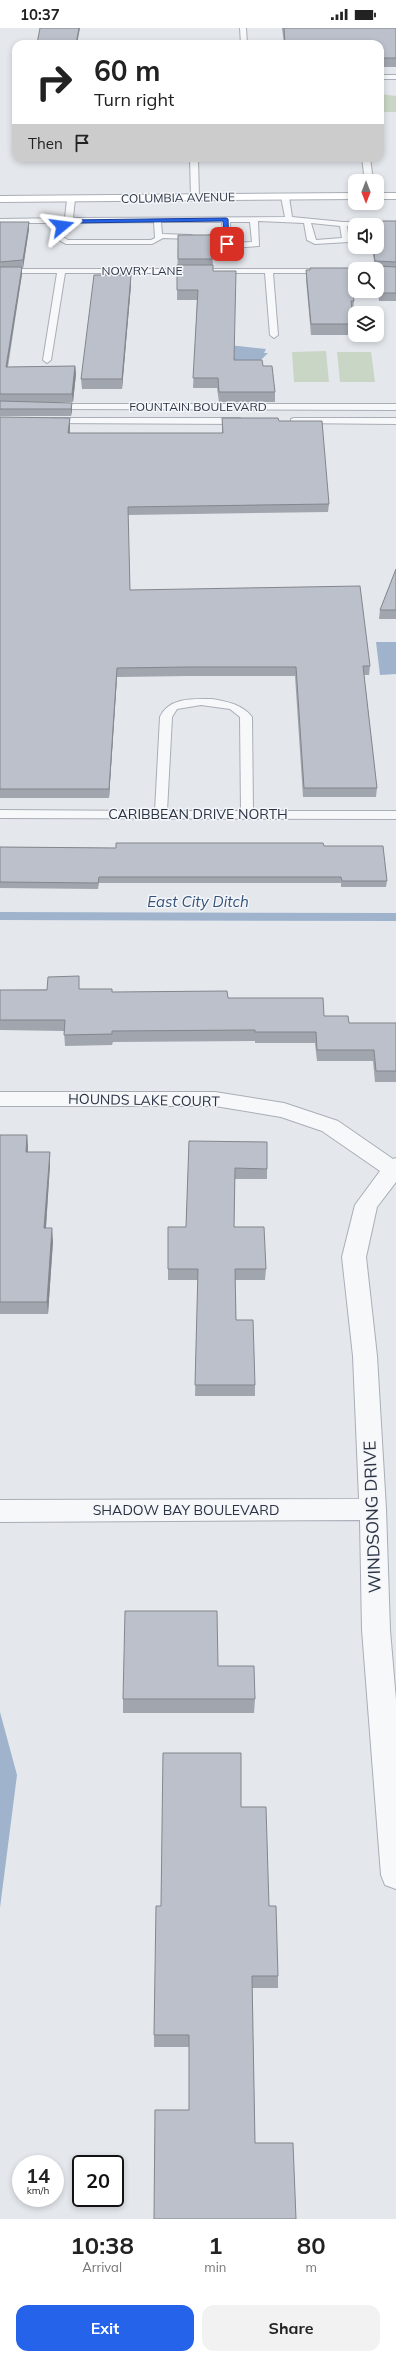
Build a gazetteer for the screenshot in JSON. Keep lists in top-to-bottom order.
{
  "streets": {
    "street": [
      "COLUMBIA AVENUE",
      "HOUNDS LAKE COURT",
      "SHADOW BAY BOULEVARD",
      "WINDSONG DRIVE"
    ],
    "lane": ["NOWRY LANE", "FOUNTAIN BOULEVARD", "CARIBBEAN DRIVE NORTH"]
  },
  "crossings": [
    ["HOUNDS LAKE COURT", "WINDSONG DRIVE"],
    ["SHADOW BAY BOULEVARD", "WINDSONG DRIVE"]
  ],
  "water": ["East City Ditch"],
  "north": "bottom",
  "page": {
    "status": "10:37",
    "turn": ["60 m", "Turn right"],
    "then": "Then",
    "speed": "14 km/h",
    "limit": "20",
    "eta": [
      "10:38",
      "Arrival",
      "1",
      "min",
      "80",
      "m"
    ],
    "buttons": ["Exit", "Share"]
  }
}
